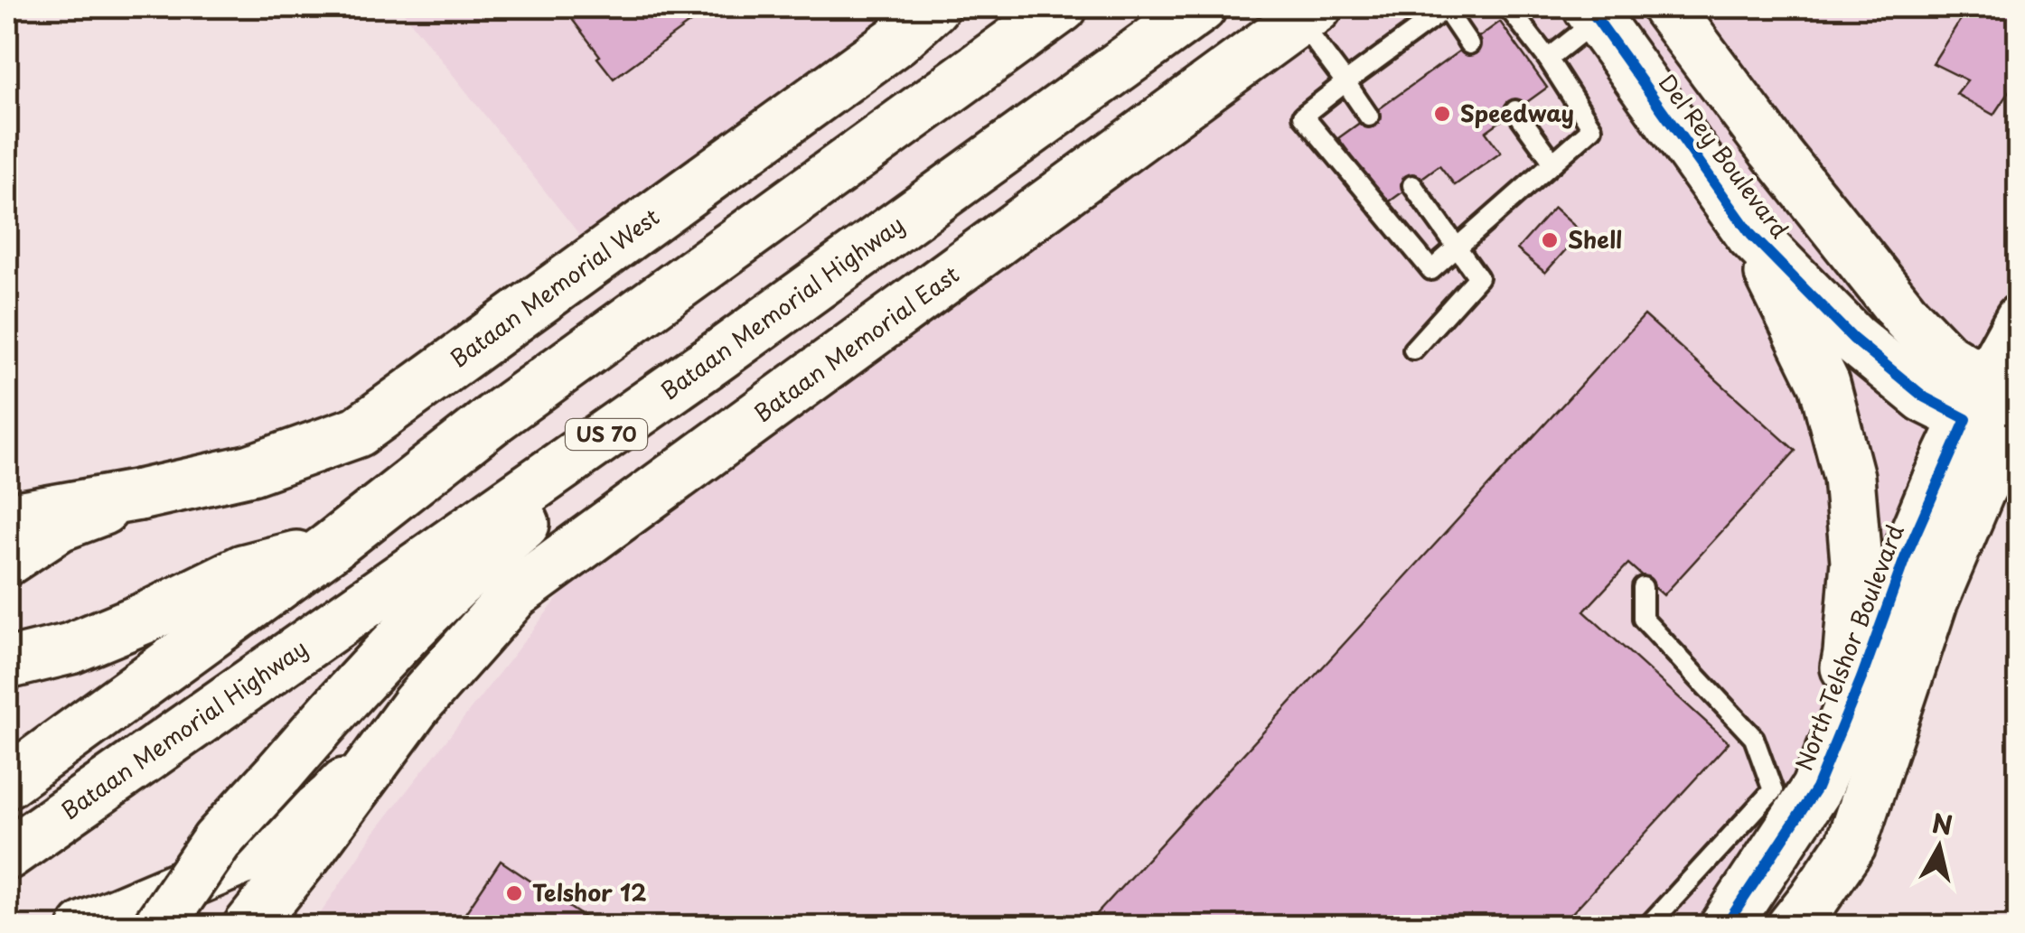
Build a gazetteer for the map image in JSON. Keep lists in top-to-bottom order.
{
  "streets": {
    "main road": [
      "Del Rey Boulevard",
      "Bataan Memorial West",
      "Bataan Memorial Highway",
      "Bataan Memorial East",
      "US 70",
      "North Telshor Boulevard"
    ]
  },
  "crossings": [
    ["Del Rey Boulevard", "North Telshor Boulevard"]
  ],
  "places": ["Speedway", "Shell", "Telshor 12"],
  "north": "top"
}
